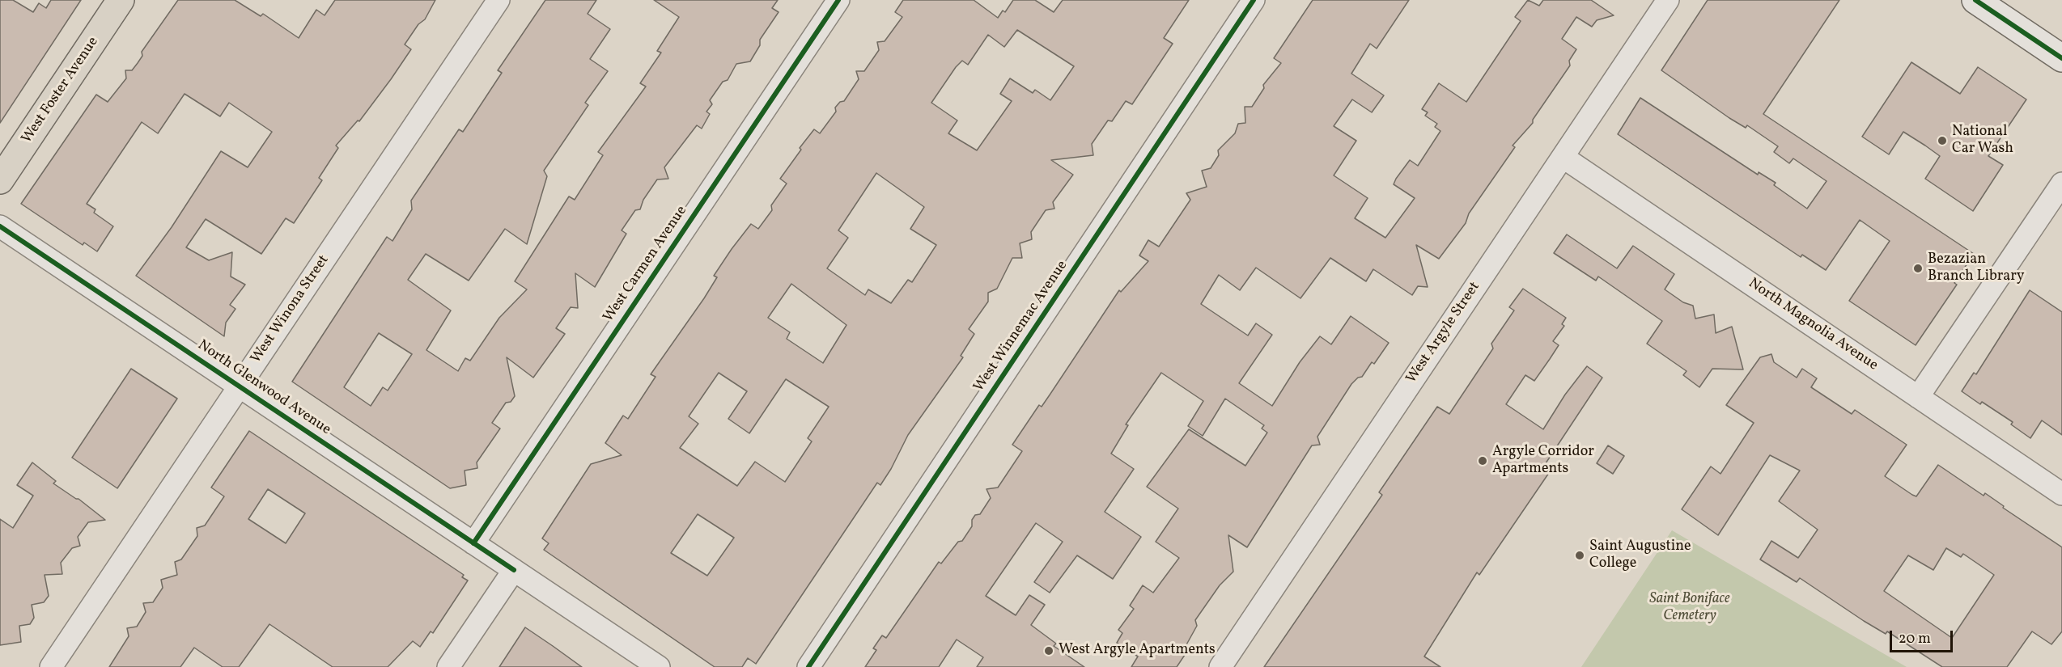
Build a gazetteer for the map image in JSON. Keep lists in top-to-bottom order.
{
  "streets": {
    "main road": ["West Foster Avenue"],
    "street": [
      "West Carmen Avenue",
      "West Winona Street",
      "North Magnolia Avenue",
      "West Winnemac Avenue",
      "West Argyle Street",
      "North Glenwood Avenue"
    ]
  },
  "crossings": [
    ["West Carmen Avenue", "North Glenwood Avenue"],
    ["West Winona Street", "North Glenwood Avenue"],
    ["North Magnolia Avenue", "West Argyle Street"]
  ],
  "parks": ["Saint Boniface Cemetery"],
  "places": [
    "National Car Wash",
    "Bezazian Branch Library",
    "Argyle Corridor Apartments",
    "Saint Augustine College",
    "West Argyle Apartments"
  ],
  "scale_bar": "20 m"
}
